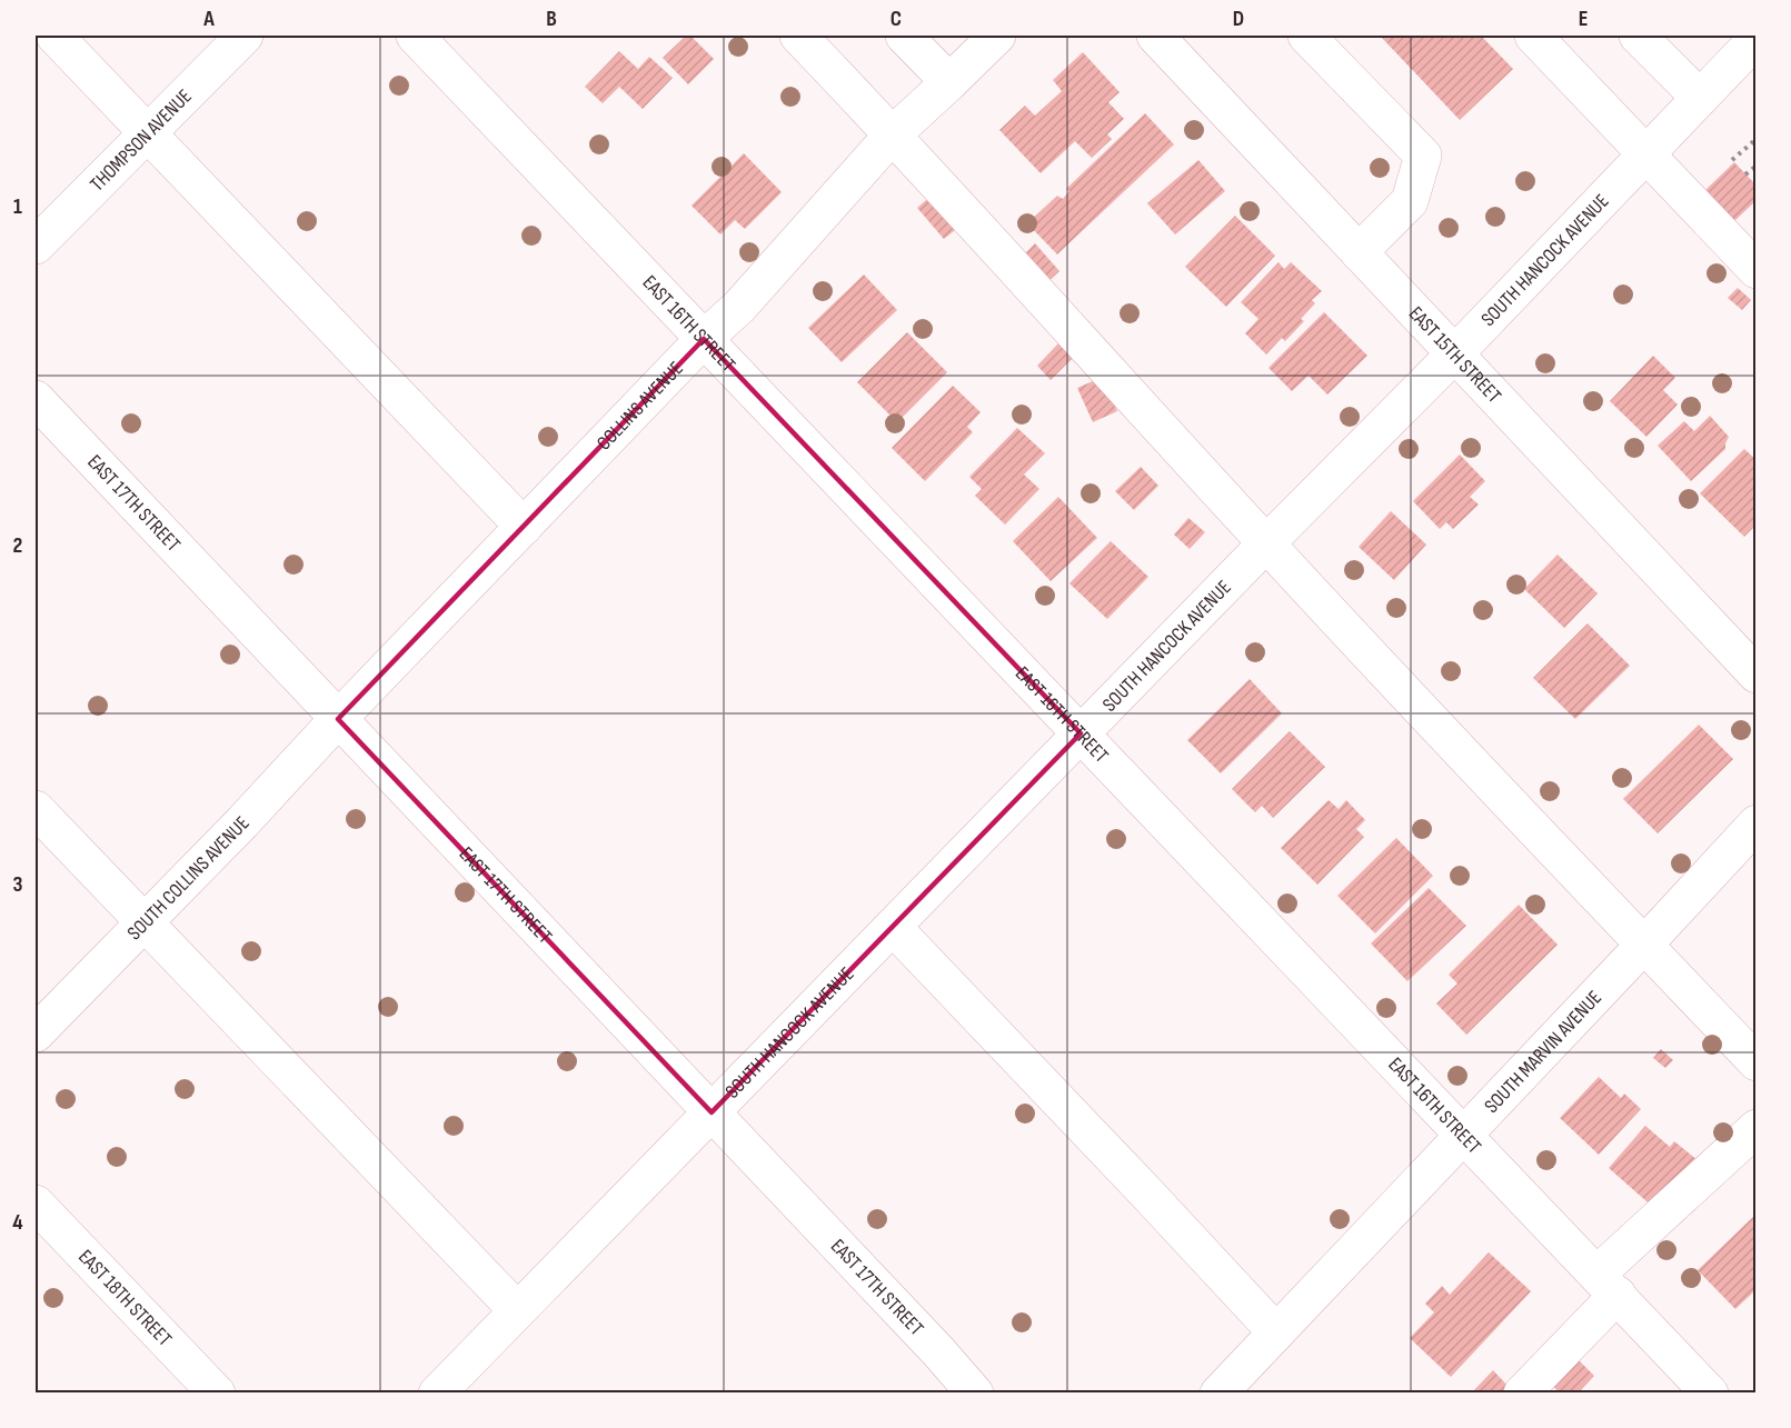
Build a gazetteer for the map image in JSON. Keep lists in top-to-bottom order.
{
  "streets": {
    "street": [
      "THOMPSON AVENUE",
      "SOUTH HANCOCK AVENUE",
      "EAST 16TH STREET",
      "EAST 15TH STREET",
      "COLLINS AVENUE",
      "EAST 17TH STREET",
      "SOUTH COLLINS AVENUE",
      "SOUTH MARVIN AVENUE",
      "EAST 18TH STREET"
    ]
  },
  "crossings": [
    ["SOUTH HANCOCK AVENUE", "EAST 16TH STREET"],
    ["SOUTH HANCOCK AVENUE", "EAST 15TH STREET"],
    ["SOUTH HANCOCK AVENUE", "EAST 17TH STREET"],
    ["EAST 16TH STREET", "COLLINS AVENUE"],
    ["EAST 16TH STREET", "SOUTH MARVIN AVENUE"],
    ["COLLINS AVENUE", "EAST 17TH STREET"],
    ["COLLINS AVENUE", "SOUTH COLLINS AVENUE"],
    ["EAST 17TH STREET", "SOUTH COLLINS AVENUE"]
  ],
  "grid": {
    "columns": [
      "A",
      "B",
      "C",
      "D",
      "E"
    ],
    "rows": [
      "1",
      "2",
      "3",
      "4"
    ]
  }
}
